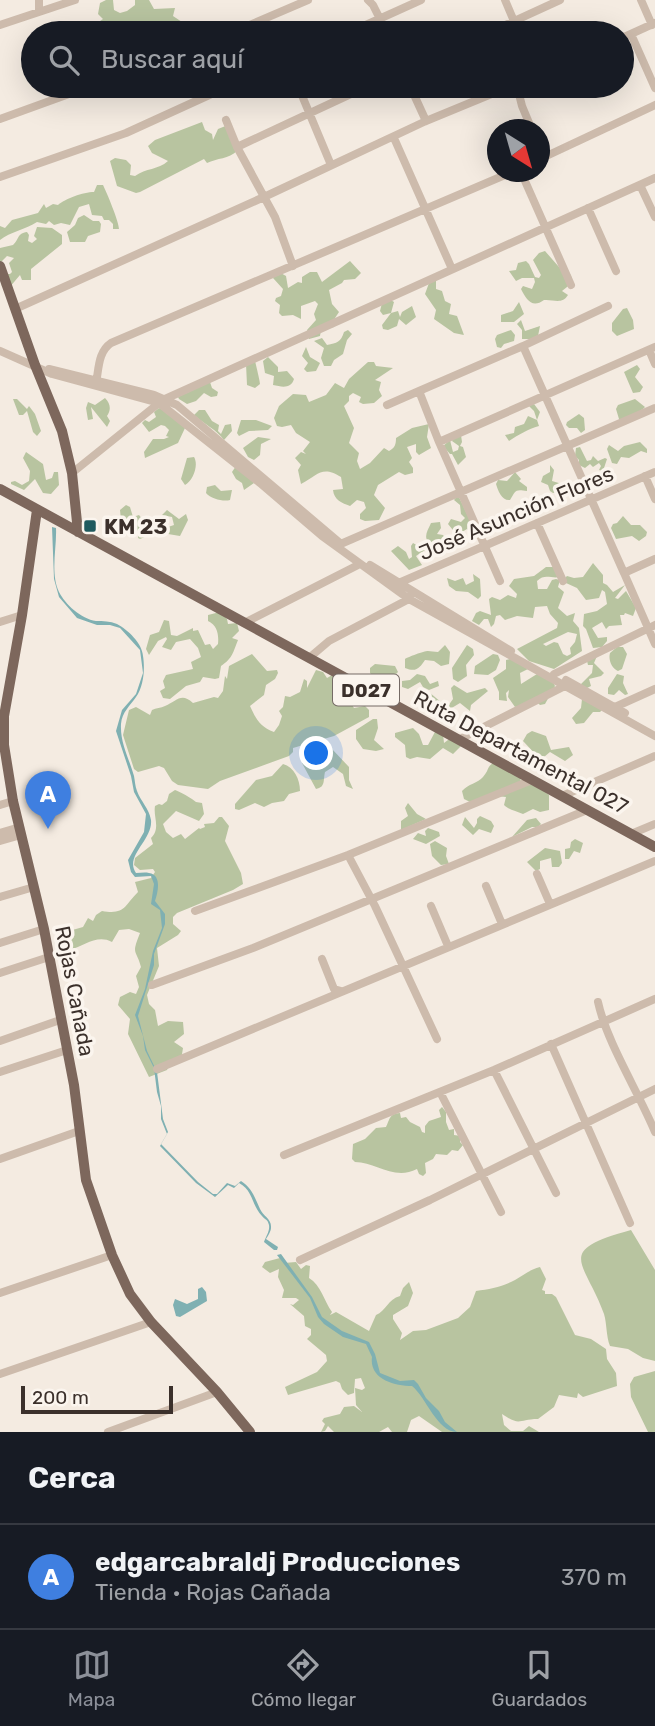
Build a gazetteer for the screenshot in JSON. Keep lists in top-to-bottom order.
{
  "streets": {
    "main road": ["D027", "Ruta Departamental 027", "Rojas Cañada"],
    "street": ["José Asunción Flores"]
  },
  "crossings": [
    ["Ruta Departamental 027", "Rojas Cañada"]
  ],
  "places": {
    "transit": ["KM 23"]
  },
  "scale_bar": "200 m",
  "north": "bottom right",
  "page": {
    "search": "Buscar aquí",
    "pins": "A",
    "scale": "200 m",
    "heading": "Cerca",
    "list": [
      {
        "mark": "A",
        "name": "edgarcabraldj Producciones",
        "note": "Tienda · Rojas Cañada",
        "value": "370 m"
      }
    ],
    "nav": ["Mapa", "Cómo llegar", "Guardados"]
  }
}
